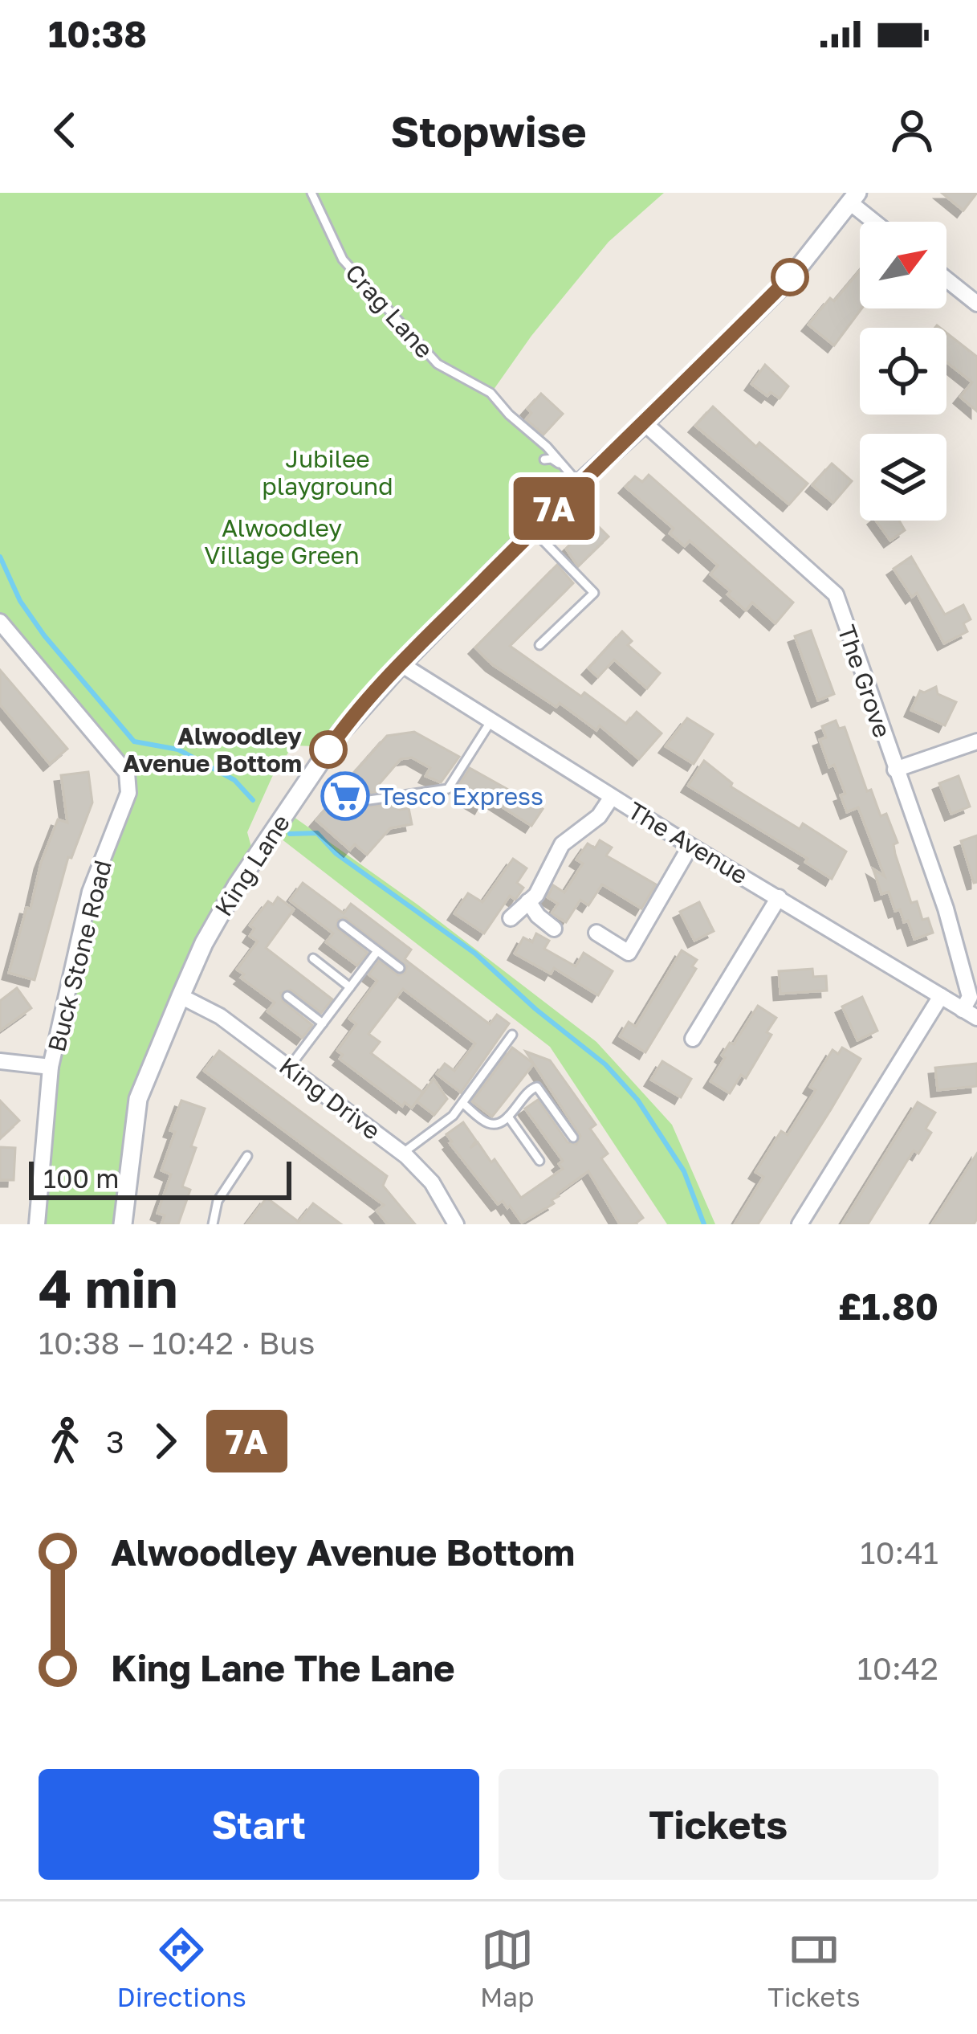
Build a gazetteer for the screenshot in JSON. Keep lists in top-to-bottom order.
{
  "streets": {
    "street": [
      "The Grove",
      "The Avenue",
      "King Lane",
      "Buck Stone Road",
      "King Drive"
    ],
    "lane": ["Crag Lane"]
  },
  "crossings": [
    ["Crag Lane", "King Lane"],
    ["The Grove", "The Avenue"],
    ["The Grove", "King Lane"],
    ["The Avenue", "King Lane"],
    ["King Lane", "King Drive"]
  ],
  "parks": ["Jubilee playground", "Alwoodley Village Green"],
  "places": {
    "other": ["Alwoodley Avenue Bottom"],
    "supermarket": ["Tesco Express"]
  },
  "lines": ["bus line 7A"],
  "scale_bar": "100 m",
  "north": "top right",
  "page": {
    "status": "10:38",
    "header": "Stopwise",
    "on_map": "7A",
    "scale": "100 m",
    "heading": ["4 min", "10:38 – 10:42 · Bus", "£1.80"],
    "legs": ["3", "7A"],
    "list": [
      {
        "name": "Alwoodley Avenue Bottom",
        "value": "10:41"
      },
      {
        "name": "King Lane The Lane",
        "value": "10:42"
      }
    ],
    "buttons": ["Start", "Tickets"],
    "tabs": ["Directions", "Map", "Tickets"]
  }
}
